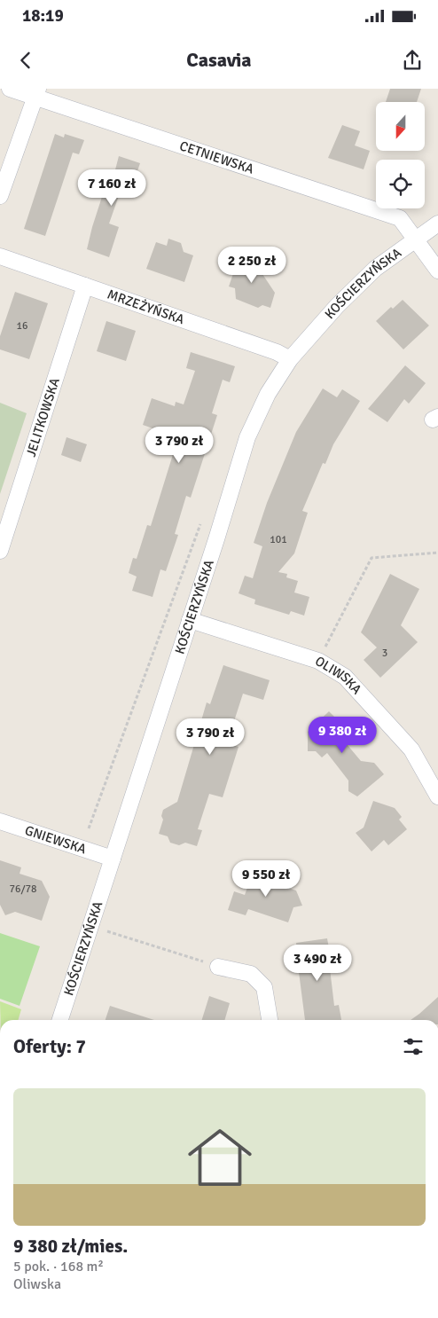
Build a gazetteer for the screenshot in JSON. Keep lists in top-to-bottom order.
{
  "streets": {
    "street": [
      "CETNIEWSKA",
      "KOŚCIERZYŃSKA",
      "MRZEŻYŃSKA",
      "JELITKOWSKA",
      "OLIWSKA",
      "GNIEWSKA"
    ]
  },
  "crossings": [
    ["CETNIEWSKA", "KOŚCIERZYŃSKA"],
    ["KOŚCIERZYŃSKA", "MRZEŻYŃSKA"],
    ["KOŚCIERZYŃSKA", "OLIWSKA"],
    ["KOŚCIERZYŃSKA", "GNIEWSKA"],
    ["MRZEŻYŃSKA", "JELITKOWSKA"]
  ],
  "house_numbers": [
    "16",
    "101",
    "3",
    "76/78"
  ],
  "north": "bottom",
  "page": {
    "status": "18:19",
    "header": "Casavia",
    "price": [
      "7 160 zł",
      "2 250 zł",
      "3 790 zł",
      "9 380 zł",
      "3 790 zł",
      "9 550 zł",
      "3 490 zł"
    ],
    "heading": "Oferty: 7",
    "list": [
      {
        "name": "9 380 zł/mies.",
        "note": "5 pok. · 168 m² · Oliwska"
      }
    ]
  }
}
